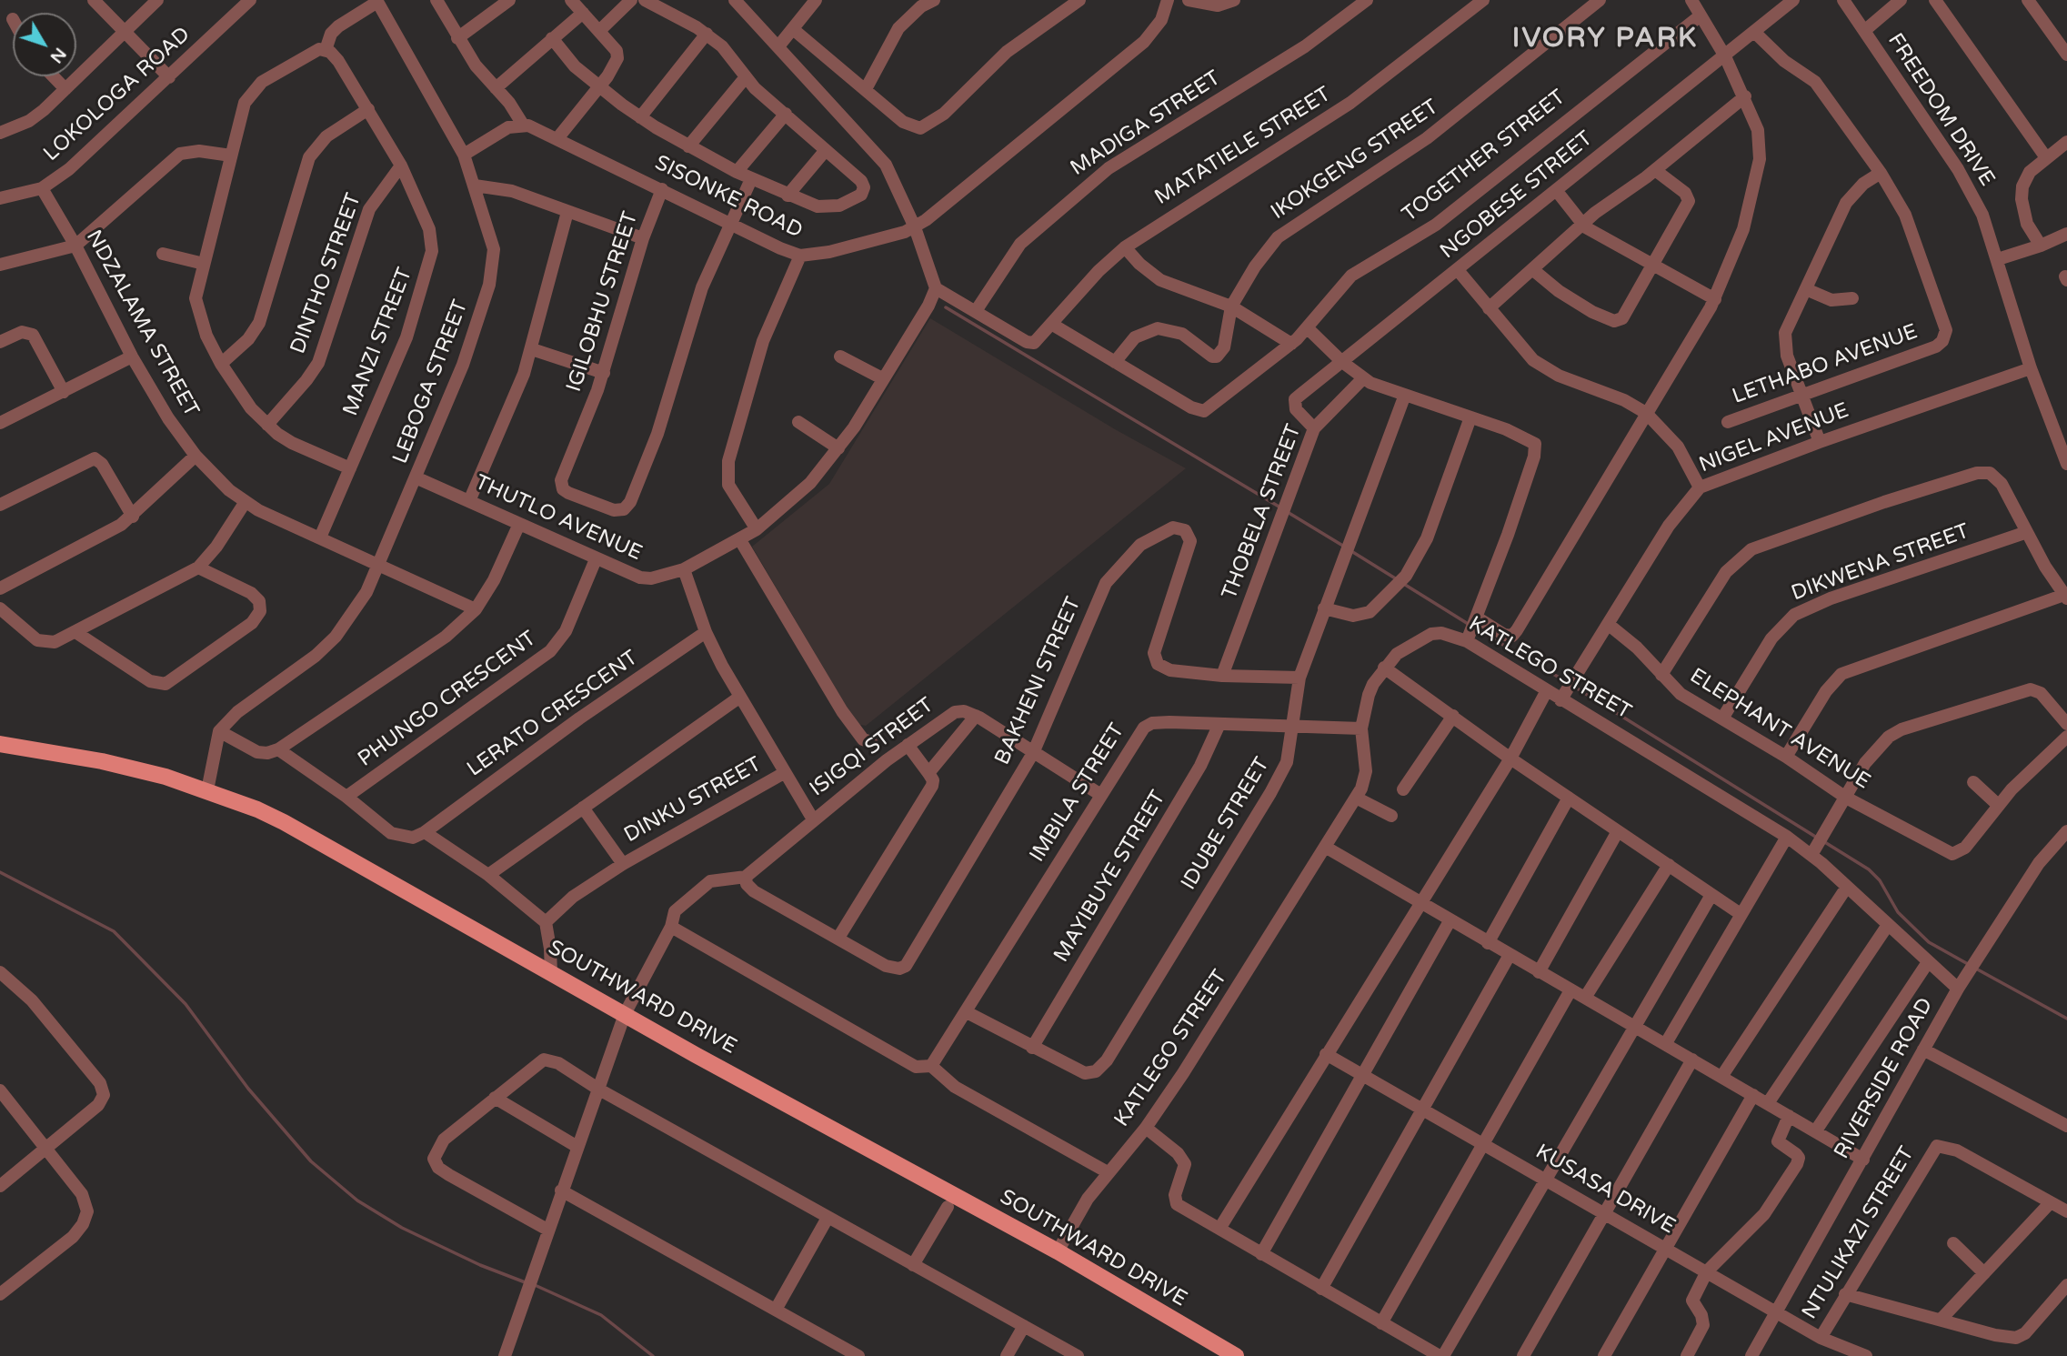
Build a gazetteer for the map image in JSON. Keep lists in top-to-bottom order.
{
  "streets": {
    "main road": ["SOUTHWARD DRIVE"],
    "street": [
      "LOKOLOGA ROAD",
      "FREEDOM DRIVE",
      "MADIGA STREET",
      "MATATIELE STREET",
      "TOGETHER STREET",
      "IKOKGENG STREET",
      "NGOBESE STREET",
      "SISONKE ROAD",
      "DINTHO STREET",
      "IGILOBHU STREET",
      "NDZALAMA STREET",
      "MANZI STREET",
      "LETHABO AVENUE",
      "LEBOGA STREET",
      "NIGEL AVENUE",
      "THOBELA STREET",
      "THUTLO AVENUE",
      "DIKWENA STREET",
      "KATLEGO STREET",
      "BAKHENI STREET",
      "PHUNGO CRESCENT",
      "LERATO CRESCENT",
      "ELEPHANT AVENUE",
      "ISIGQI STREET",
      "IMBILA STREET",
      "DINKU STREET",
      "IDUBE STREET",
      "MAYIBUYE STREET",
      "RIVERSIDE ROAD",
      "KUSASA DRIVE",
      "NTULIKAZI STREET"
    ]
  },
  "crossings": [
    ["LOKOLOGA ROAD", "NDZALAMA STREET"],
    ["FREEDOM DRIVE", "NIGEL AVENUE"],
    ["MADIGA STREET", "MATATIELE STREET"],
    ["TOGETHER STREET", "IKOKGENG STREET"],
    ["NGOBESE STREET", "LETHABO AVENUE"],
    ["NGOBESE STREET", "THOBELA STREET"],
    ["SISONKE ROAD", "IGILOBHU STREET"],
    ["DINTHO STREET", "MANZI STREET"],
    ["NDZALAMA STREET", "MANZI STREET"],
    ["NDZALAMA STREET", "LEBOGA STREET"],
    ["LEBOGA STREET", "THUTLO AVENUE"],
    ["NIGEL AVENUE", "KATLEGO STREET"],
    ["THOBELA STREET", "BAKHENI STREET"],
    ["THUTLO AVENUE", "PHUNGO CRESCENT"],
    ["DIKWENA STREET", "ELEPHANT AVENUE"],
    ["KATLEGO STREET", "IMBILA STREET"],
    ["KATLEGO STREET", "SOUTHWARD DRIVE"],
    ["KATLEGO STREET", "RIVERSIDE ROAD"],
    ["BAKHENI STREET", "ISIGQI STREET"],
    ["BAKHENI STREET", "IDUBE STREET"],
    ["IMBILA STREET", "IDUBE STREET"],
    ["IMBILA STREET", "MAYIBUYE STREET"],
    ["IDUBE STREET", "MAYIBUYE STREET"],
    ["RIVERSIDE ROAD", "KUSASA DRIVE"],
    ["KUSASA DRIVE", "NTULIKAZI STREET"]
  ],
  "districts": ["IVORY PARK"],
  "north": "bottom right"
}
